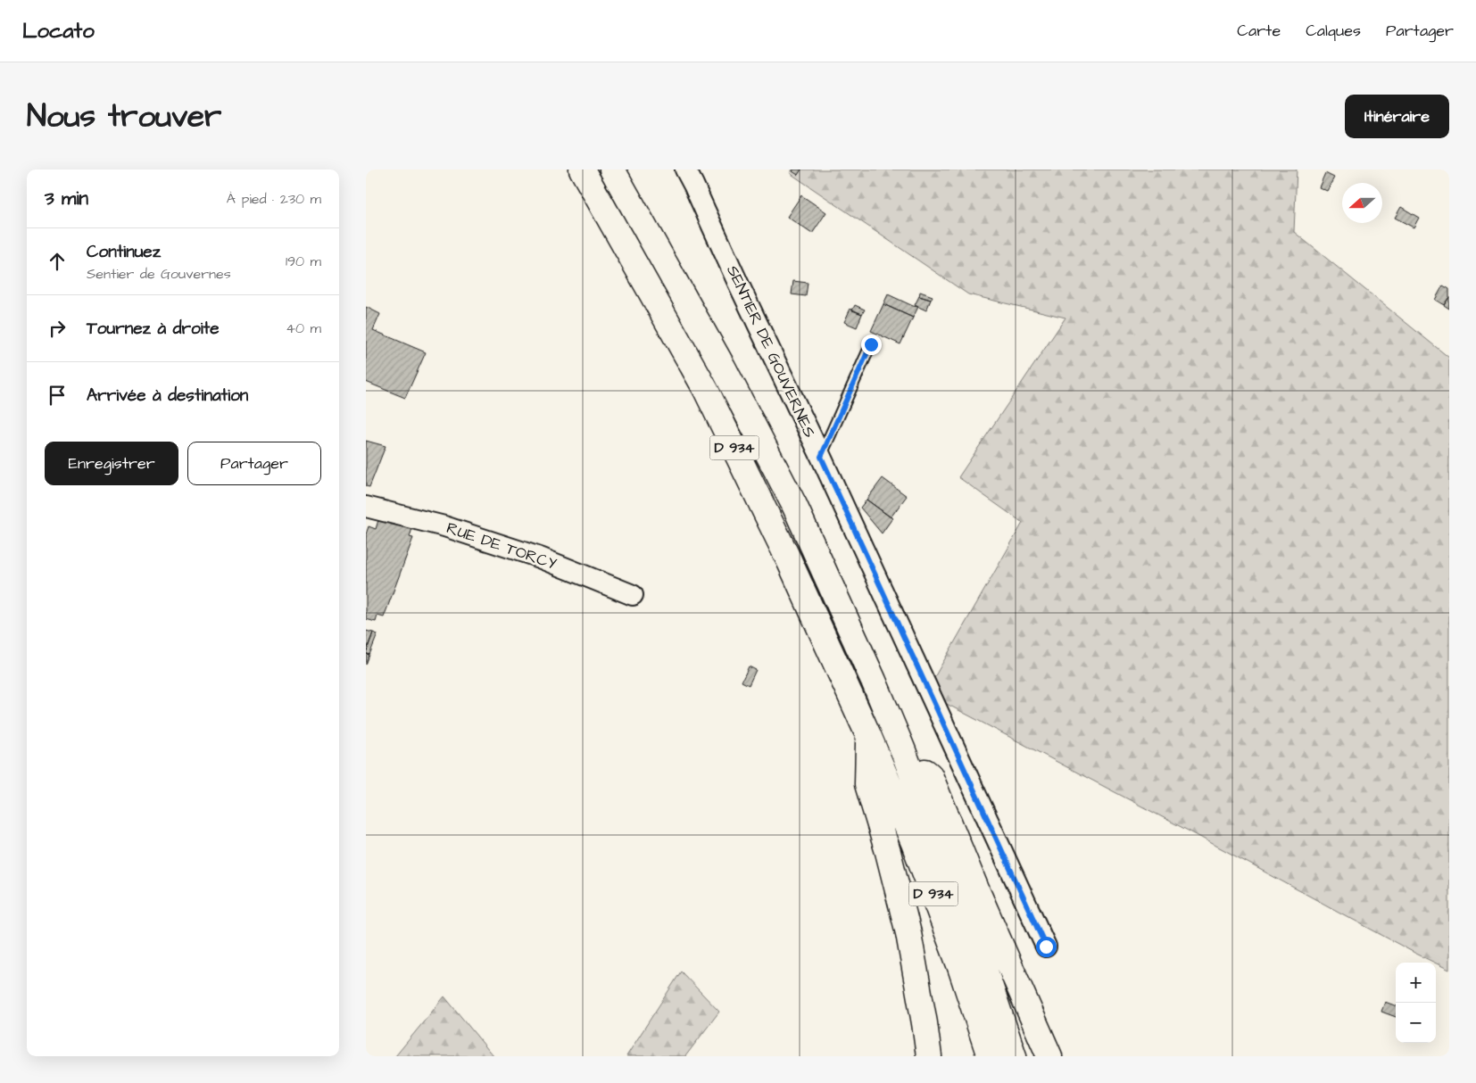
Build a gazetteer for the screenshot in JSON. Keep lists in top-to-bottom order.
{
  "streets": {
    "highway": ["D 934"],
    "street": ["SENTIER DE GOUVERNES", "RUE DE TORCY"]
  },
  "north": "left",
  "page": {
    "header": "Locato",
    "nav": ["Carte", "Calques", "Partager"],
    "title": "Nous trouver",
    "buttons": [
      "Itinéraire",
      ["Enregistrer", "Partager"]
    ],
    "heading": ["3 min", "À pied · 230 m"],
    "list": [
      ["Continuez", "Sentier de Gouvernes", "190 m"],
      ["Tournez à droite", "40 m"],
      "Arrivée à destination"
    ],
    "map_buttons": ["+", "−"]
  }
}
